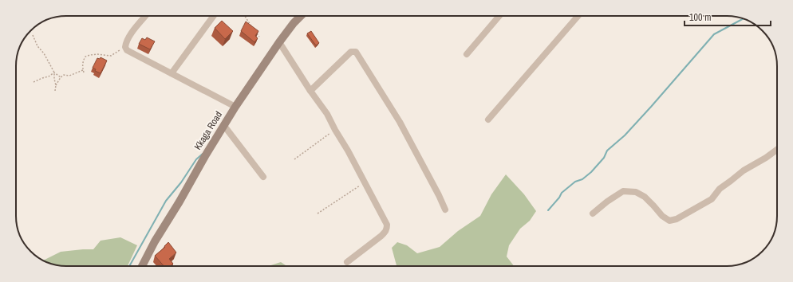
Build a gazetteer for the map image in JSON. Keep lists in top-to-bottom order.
{
  "streets": {
    "street": ["Kkaga Road"]
  },
  "scale_bar": "100 m"
}
